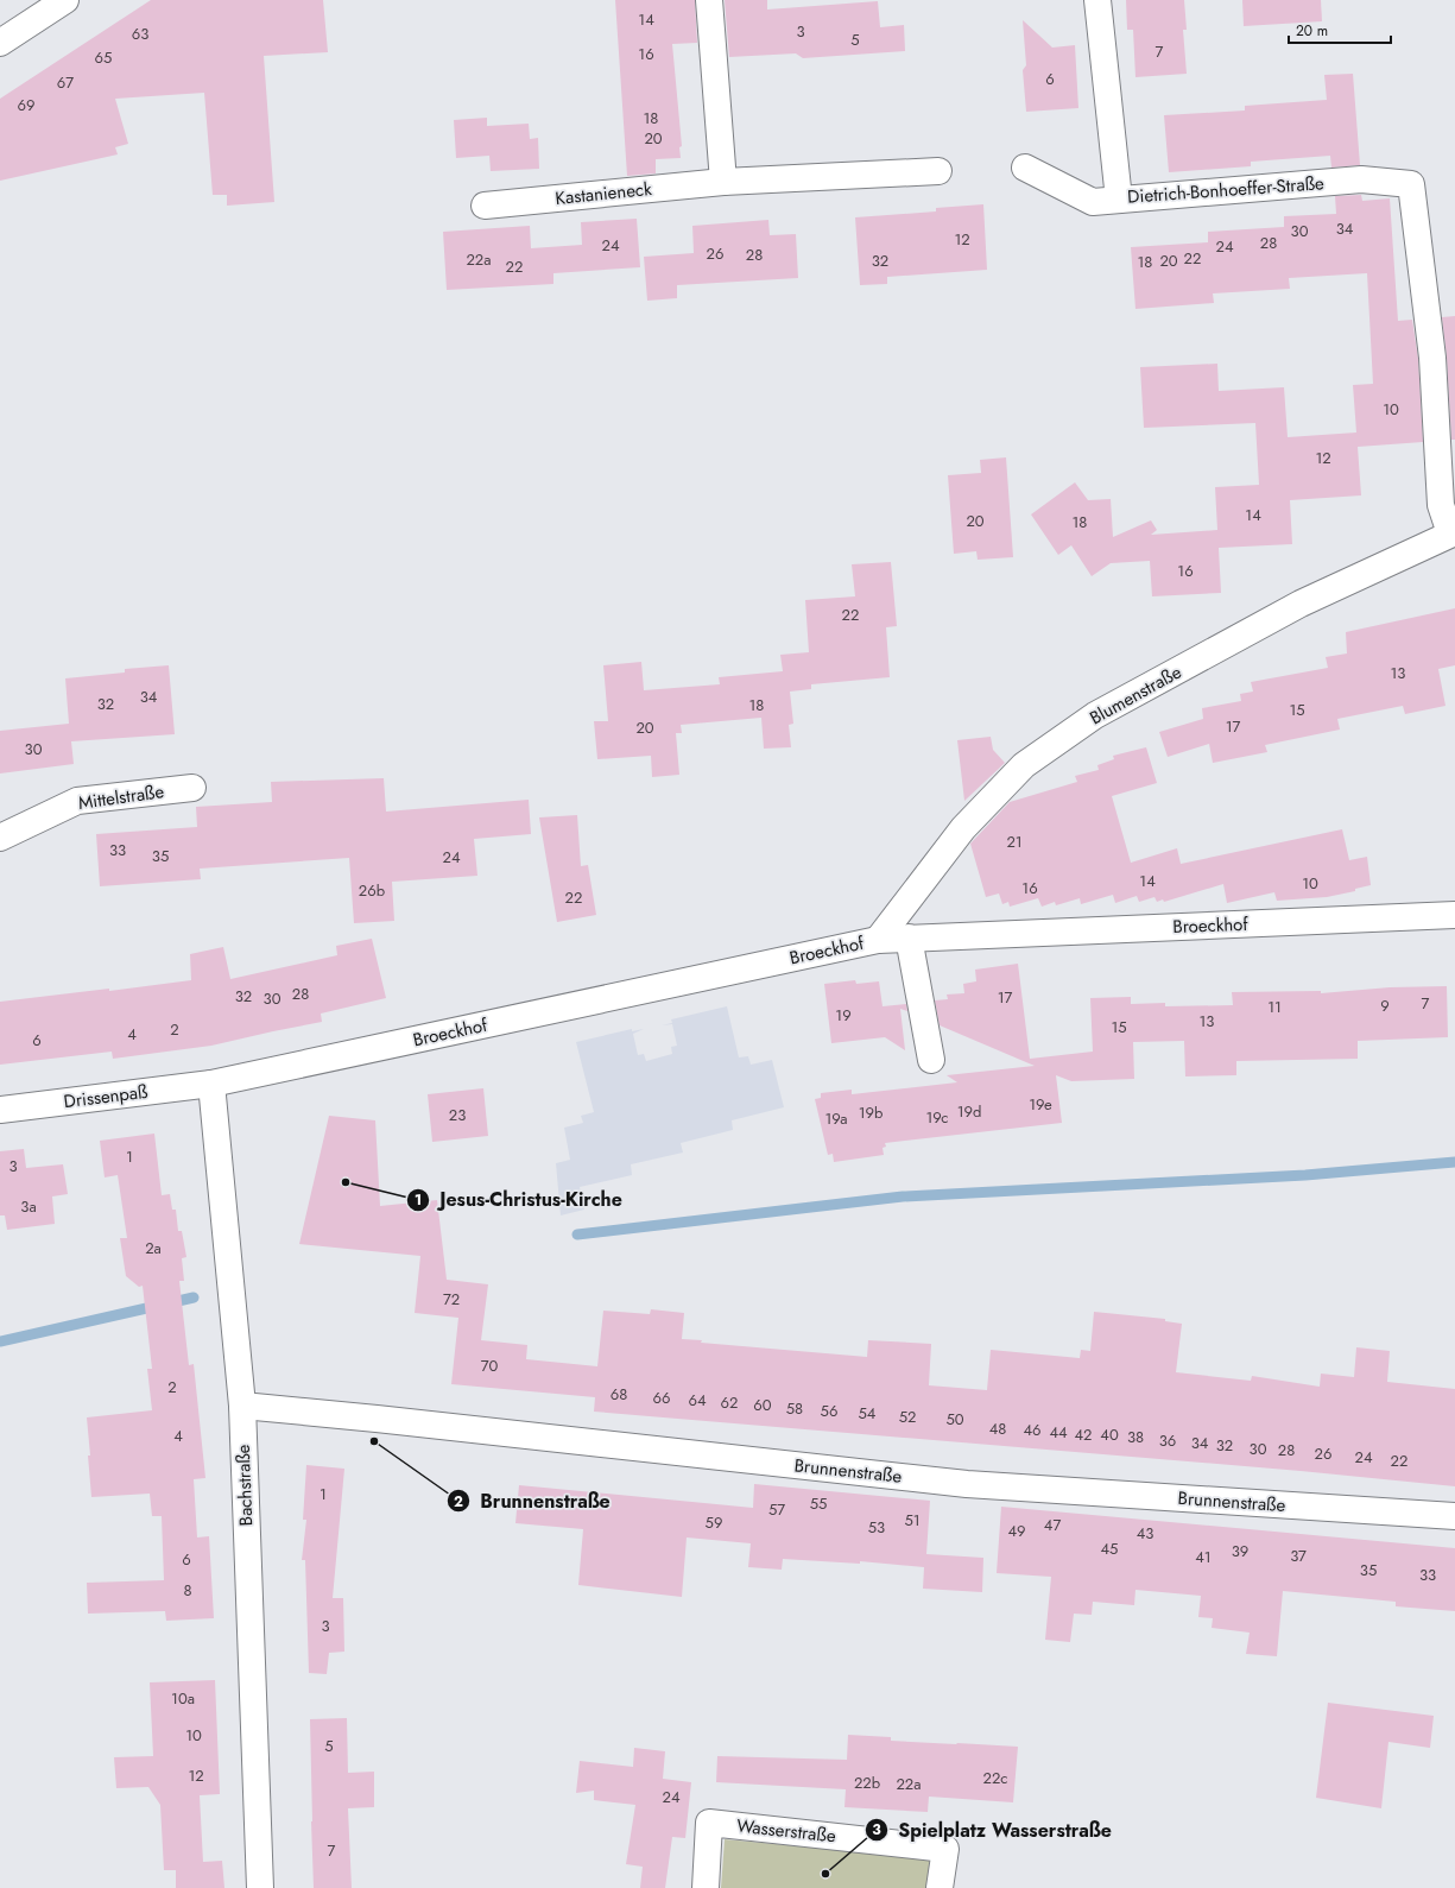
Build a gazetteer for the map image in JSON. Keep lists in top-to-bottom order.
{
  "streets": {
    "street": [
      "Dietrich-Bonhoeffer-Straße",
      "Kastanieneck",
      "Blumenstraße",
      "Mittelstraße",
      "Broeckhof",
      "Drissenpaß",
      "Brunnenstraße",
      "Bachstraße",
      "Wasserstraße"
    ]
  },
  "crossings": [
    ["Dietrich-Bonhoeffer-Straße", "Blumenstraße"],
    ["Blumenstraße", "Broeckhof"],
    ["Broeckhof", "Drissenpaß"],
    ["Broeckhof", "Bachstraße"],
    ["Drissenpaß", "Bachstraße"],
    ["Brunnenstraße", "Bachstraße"]
  ],
  "places": ["Jesus-Christus-Kirche", "Brunnenstraße", "Spielplatz Wasserstraße"],
  "house_numbers": [
    "14",
    "3",
    "63",
    "5",
    "7",
    "16",
    "65",
    "6",
    "67",
    "69",
    "18",
    "20",
    "34",
    "30",
    "12",
    "28",
    "24",
    "24",
    "26",
    "28",
    "22",
    "22a",
    "32",
    "20",
    "18",
    "22",
    "10",
    "12",
    "14",
    "20",
    "18",
    "16",
    "22",
    "13",
    "34",
    "32",
    "18",
    "15",
    "17",
    "20",
    "30",
    "21",
    "33",
    "35",
    "24",
    "14",
    "10",
    "16",
    "26b",
    "22",
    "28",
    "32",
    "17",
    "30",
    "7",
    "9",
    "11",
    "19",
    "13",
    "15",
    "2",
    "4",
    "6",
    "19e",
    "19d",
    "19b",
    "23",
    "19c",
    "19a",
    "1",
    "3",
    "3a",
    "2a",
    "72",
    "70",
    "2",
    "68",
    "66",
    "64",
    "62",
    "60",
    "58",
    "56",
    "54",
    "52",
    "50",
    "48",
    "46",
    "44",
    "42",
    "40",
    "4",
    "38",
    "36",
    "34",
    "32",
    "30",
    "28",
    "26",
    "24",
    "22",
    "1",
    "55",
    "57",
    "51",
    "59",
    "47",
    "53",
    "49",
    "43",
    "45",
    "39",
    "37",
    "41",
    "6",
    "35",
    "33",
    "8",
    "3",
    "10a",
    "10",
    "5",
    "12",
    "22c",
    "22b",
    "22a",
    "24",
    "7"
  ],
  "scale_bar": "20 m"
}
